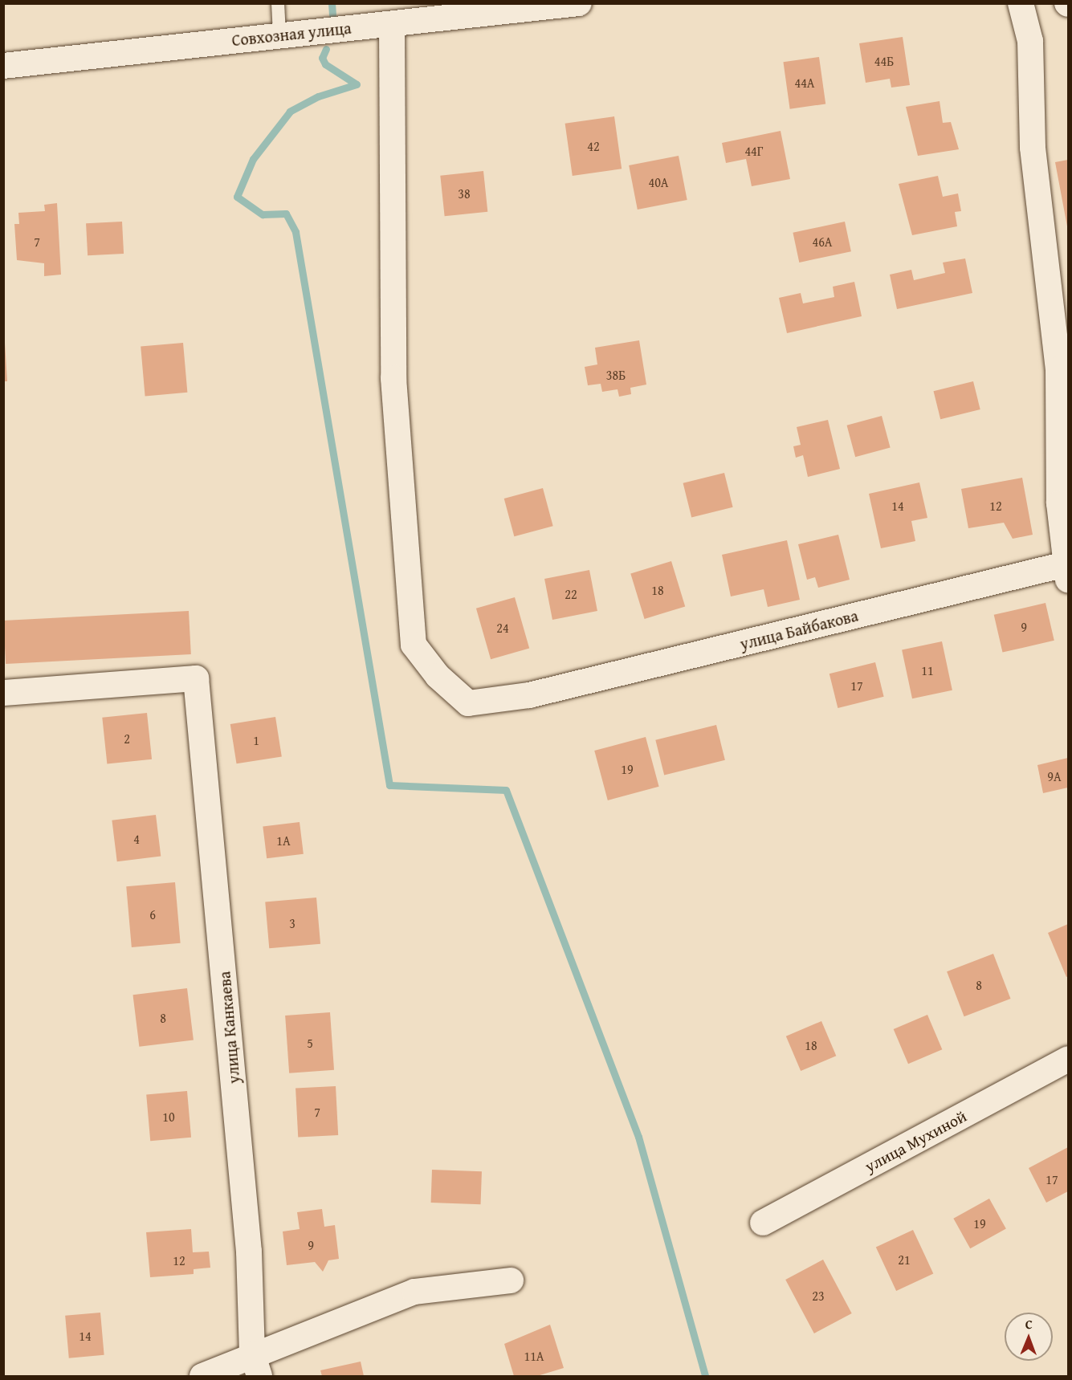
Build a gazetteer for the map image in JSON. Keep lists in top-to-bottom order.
{
  "streets": {
    "street": [
      "Совхозная улица",
      "улица Байбакова",
      "улица Канкаева",
      "улица Мухиной"
    ]
  },
  "crossings": [
    ["Совхозная улица", "улица Байбакова"]
  ],
  "house_numbers": [
    "44Б",
    "44А",
    "42",
    "44Г",
    "40А",
    "38",
    "7",
    "46А",
    "38Б",
    "14",
    "12",
    "18",
    "22",
    "9",
    "24",
    "11",
    "17",
    "2",
    "1",
    "19",
    "9А",
    "4",
    "1А",
    "6",
    "3",
    "8",
    "8",
    "5",
    "18",
    "7",
    "10",
    "17",
    "19",
    "9",
    "21",
    "12",
    "23",
    "14",
    "11А"
  ],
  "north": "top"
}
